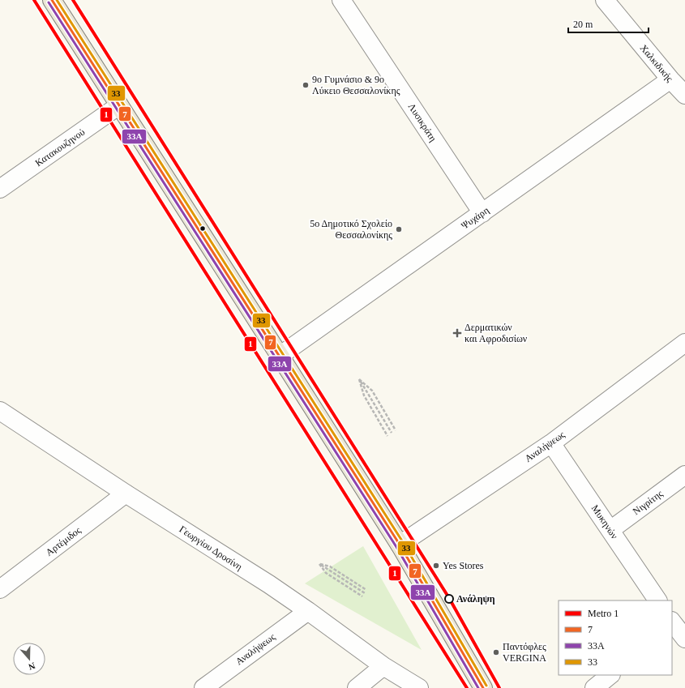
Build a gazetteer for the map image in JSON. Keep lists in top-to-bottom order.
{
  "streets": {
    "street": [
      "Χαλκιδικής",
      "Λυσικράτη",
      "Κατακουζηνού",
      "Ψυχάρη",
      "Αναλήψεως",
      "Νιγρίτης",
      "Μυκηνών",
      "Αρτέμιδος",
      "Γεωργίου Δροσίνη"
    ]
  },
  "crossings": [
    ["Χαλκιδικής", "Ψυχάρη"],
    ["Λυσικράτη", "Ψυχάρη"],
    ["Αναλήψεως", "Μυκηνών"],
    ["Αναλήψεως", "Γεωργίου Δροσίνη"],
    ["Νιγρίτης", "Μυκηνών"],
    ["Αρτέμιδος", "Γεωργίου Δροσίνη"]
  ],
  "places": {
    "other": [
      "9ο Γυμνάσιο & 9ο Λύκειο Θεσσαλονίκης",
      "5ο Δημοτικό Σχολείο Θεσσαλονίκης",
      "Yes Stores",
      "Ανάληψη",
      "Παντόφλες VERGINA"
    ],
    "health": ["Δερματικών και Αφροδισίων"]
  },
  "lines": [
    "metro line 1",
    "transit line 7",
    "transit line 33",
    "transit line 33A"
  ],
  "legend": [
    "Metro 1",
    "7",
    "33A",
    "33"
  ],
  "scale_bar": "20 m",
  "north": "bottom"
}
